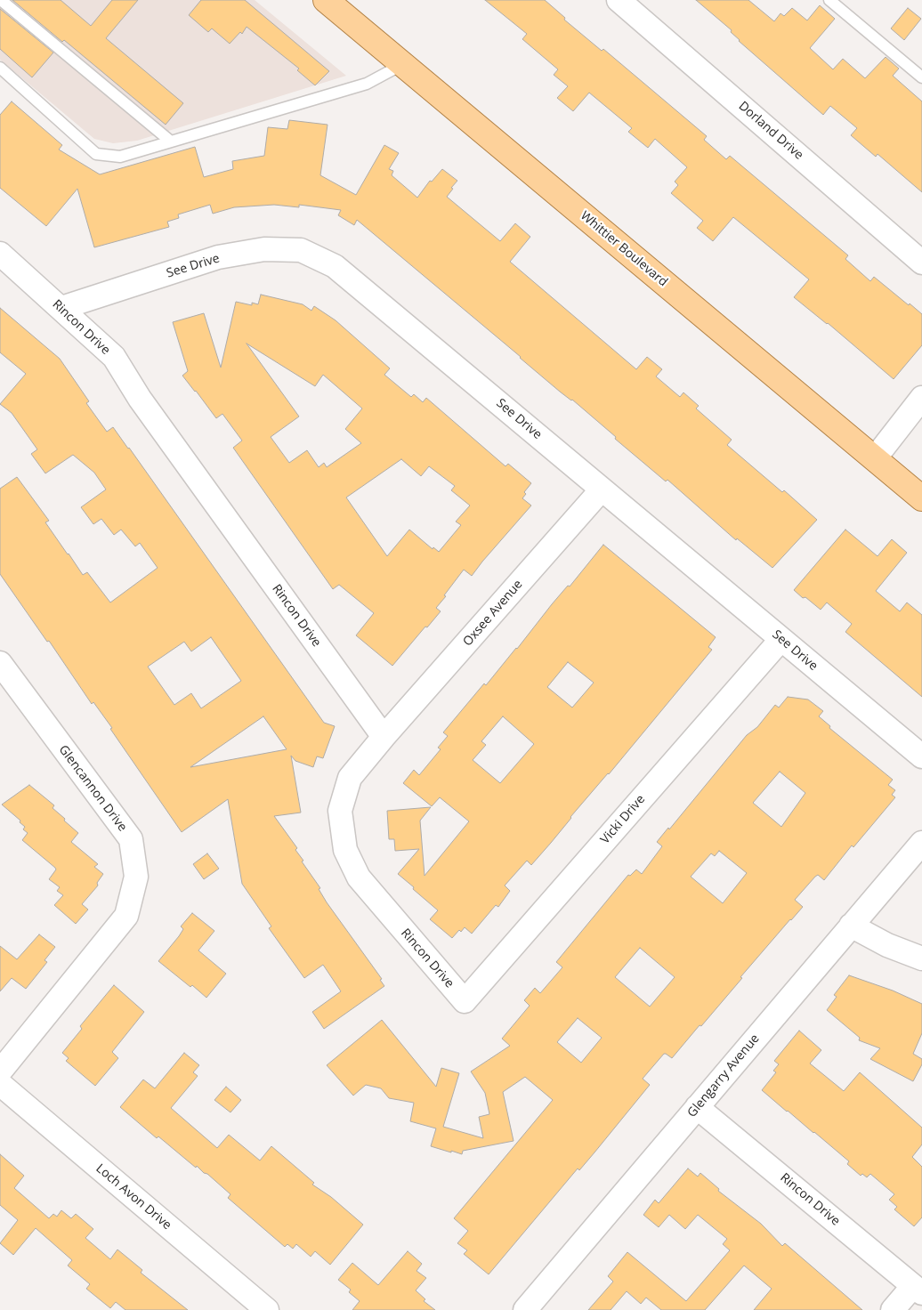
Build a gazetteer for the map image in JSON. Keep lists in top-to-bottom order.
{
  "streets": {
    "main road": ["Whittier Boulevard"],
    "street": [
      "Dorland Drive",
      "See Drive",
      "Rincon Drive",
      "Oxsee Avenue",
      "Glencannon Drive",
      "Vicki Drive",
      "Glengarry Avenue",
      "Loch Avon Drive"
    ]
  },
  "crossings": [
    ["See Drive", "Rincon Drive"],
    ["See Drive", "Oxsee Avenue"],
    ["See Drive", "Vicki Drive"],
    ["Rincon Drive", "Oxsee Avenue"],
    ["Rincon Drive", "Vicki Drive"],
    ["Rincon Drive", "Glengarry Avenue"]
  ]
}
